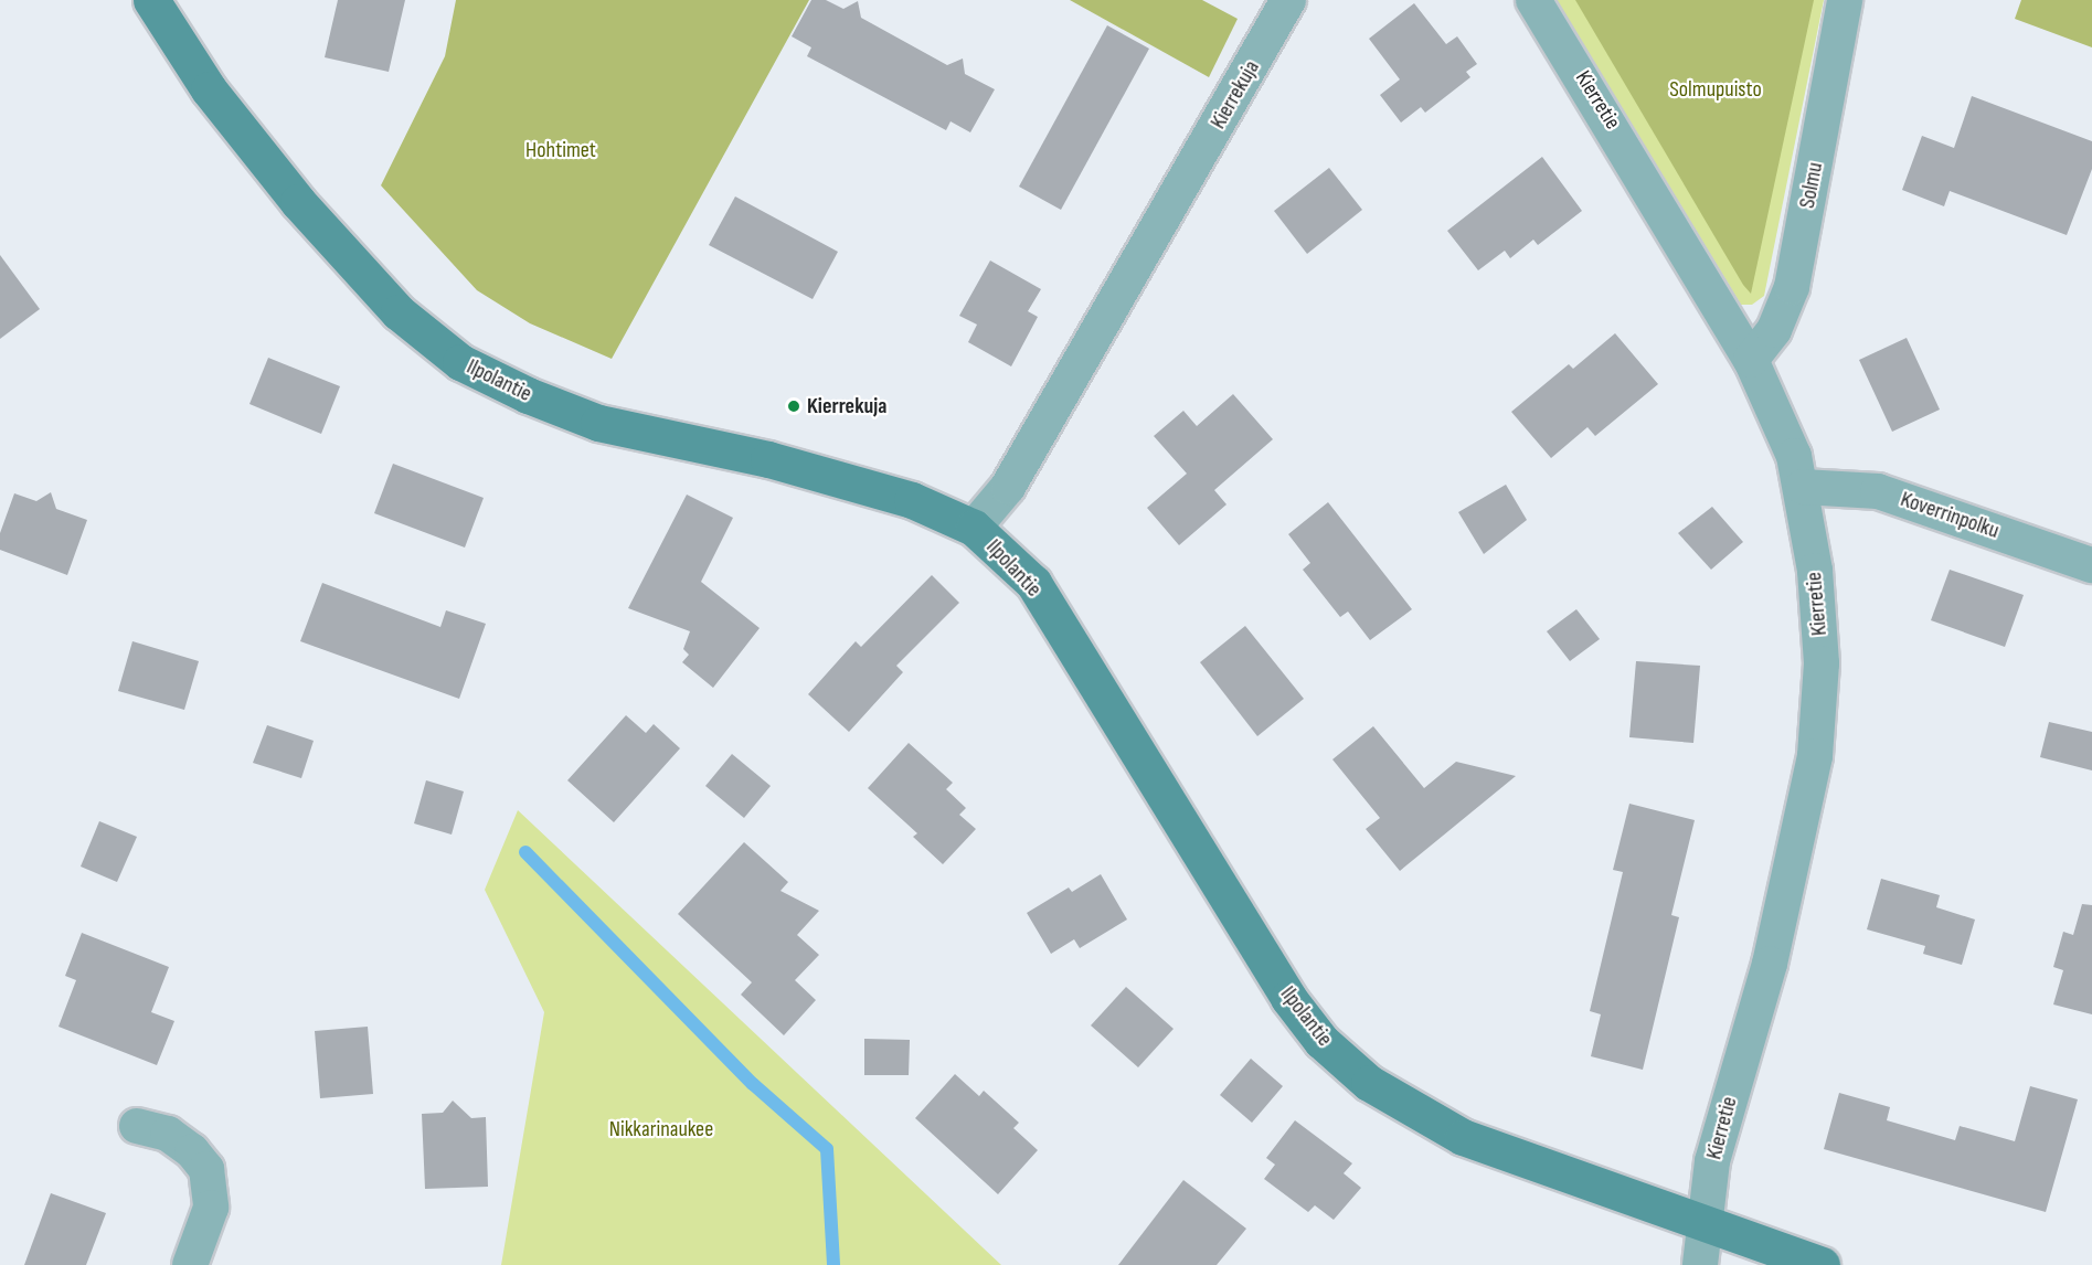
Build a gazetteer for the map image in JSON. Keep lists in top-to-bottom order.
{
  "streets": {
    "street": [
      "Kierrekuja",
      "Kierretie",
      "Solmu",
      "Ilpolantie",
      "Koverrinpolku"
    ]
  },
  "crossings": [
    ["Kierrekuja", "Ilpolantie"],
    ["Kierretie", "Solmu"],
    ["Kierretie", "Ilpolantie"],
    ["Kierretie", "Koverrinpolku"]
  ],
  "parks": ["Solmupuisto", "Hohtimet", "Nikkarinaukee"],
  "places": ["Kierrekuja"]
}
